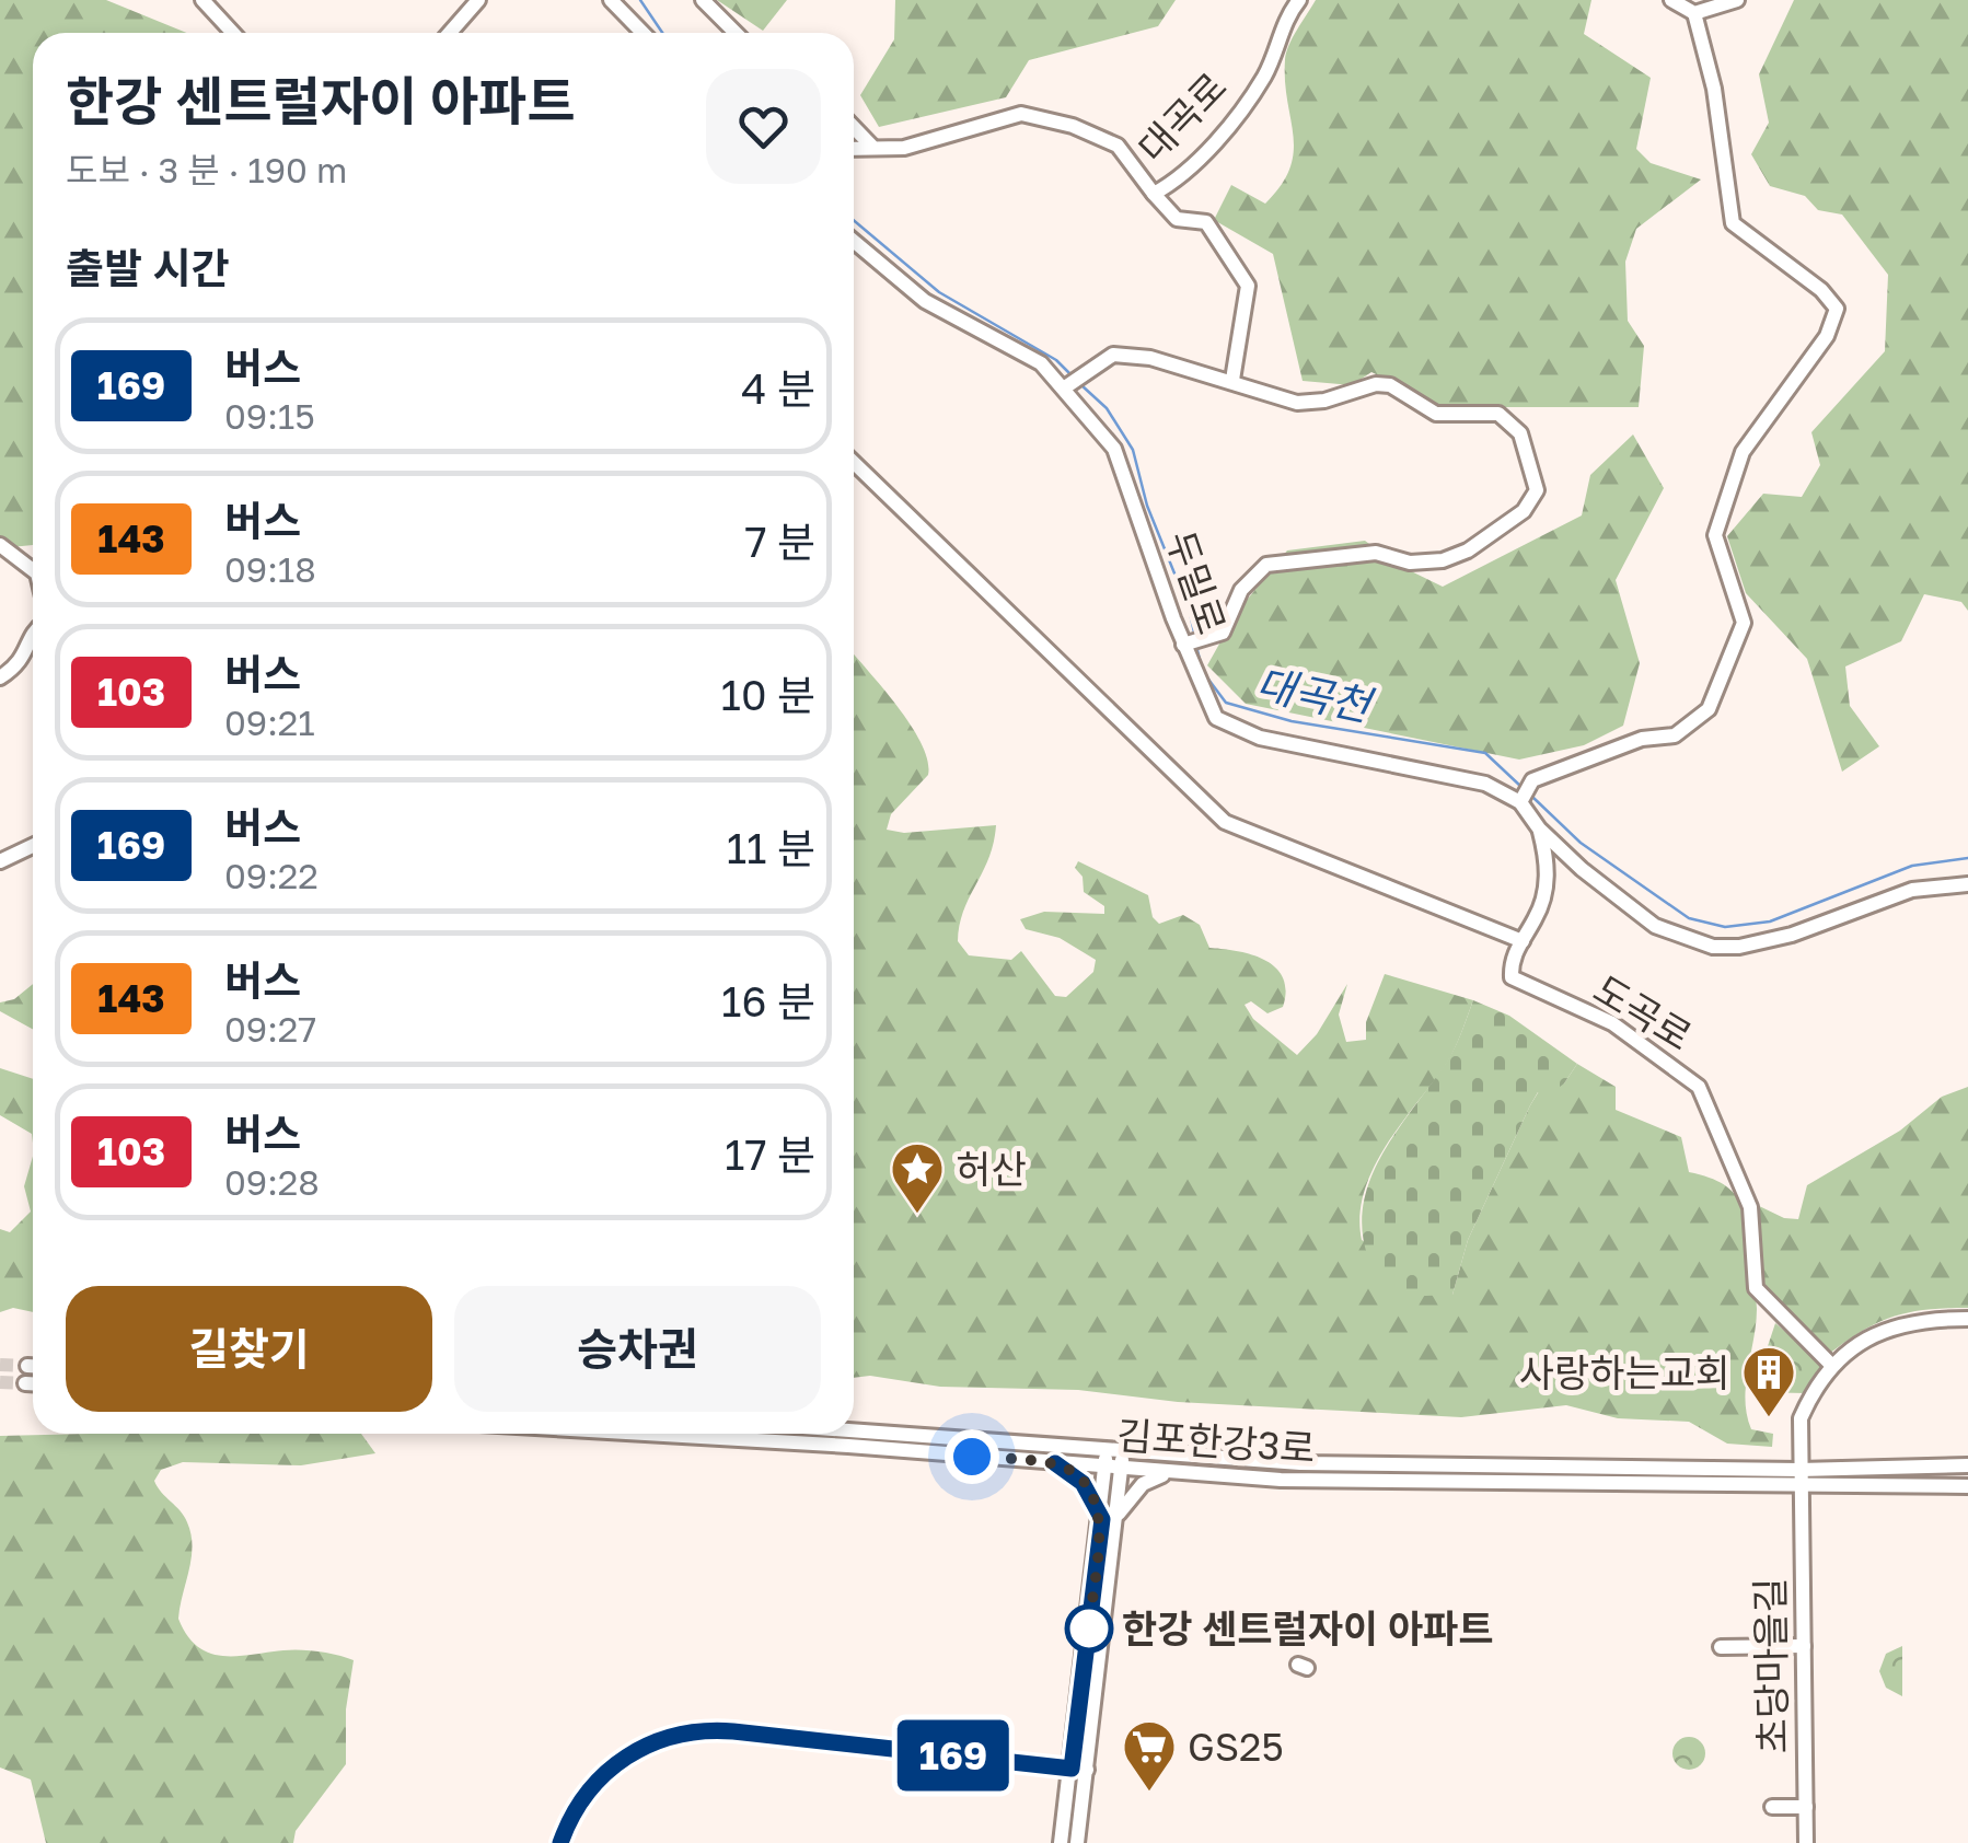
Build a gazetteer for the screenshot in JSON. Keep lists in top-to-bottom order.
{
  "streets": {
    "street": [
      "대곡로",
      "두밀로",
      "도곡로",
      "김포한강3로",
      "초당마을길"
    ]
  },
  "crossings": [
    ["도곡로", "초당마을길"],
    ["김포한강3로", "초당마을길"]
  ],
  "water": ["대곡천"],
  "places": {
    "place": ["허산"],
    "building": ["사랑하는교회"],
    "other": ["한강 센트럴자이 아파트"],
    "supermarket": ["GS25"]
  },
  "lines": ["bus line 169"],
  "page": {
    "on_map": "169",
    "heading": [
      ["한강 센트럴자이 아파트", "도보 · 3 분 · 190 m"],
      "출발 시간"
    ],
    "list": [
      {
        "mark": "169",
        "name": "버스",
        "note": "09:15",
        "value": "4 분"
      },
      {
        "mark": "143",
        "name": "버스",
        "note": "09:18",
        "value": "7 분"
      },
      {
        "mark": "103",
        "name": "버스",
        "note": "09:21",
        "value": "10 분"
      },
      {
        "mark": "169",
        "name": "버스",
        "note": "09:22",
        "value": "11 분"
      },
      {
        "mark": "143",
        "name": "버스",
        "note": "09:27",
        "value": "16 분"
      },
      {
        "mark": "103",
        "name": "버스",
        "note": "09:28",
        "value": "17 분"
      }
    ],
    "buttons": ["길찾기", "승차권"]
  }
}
